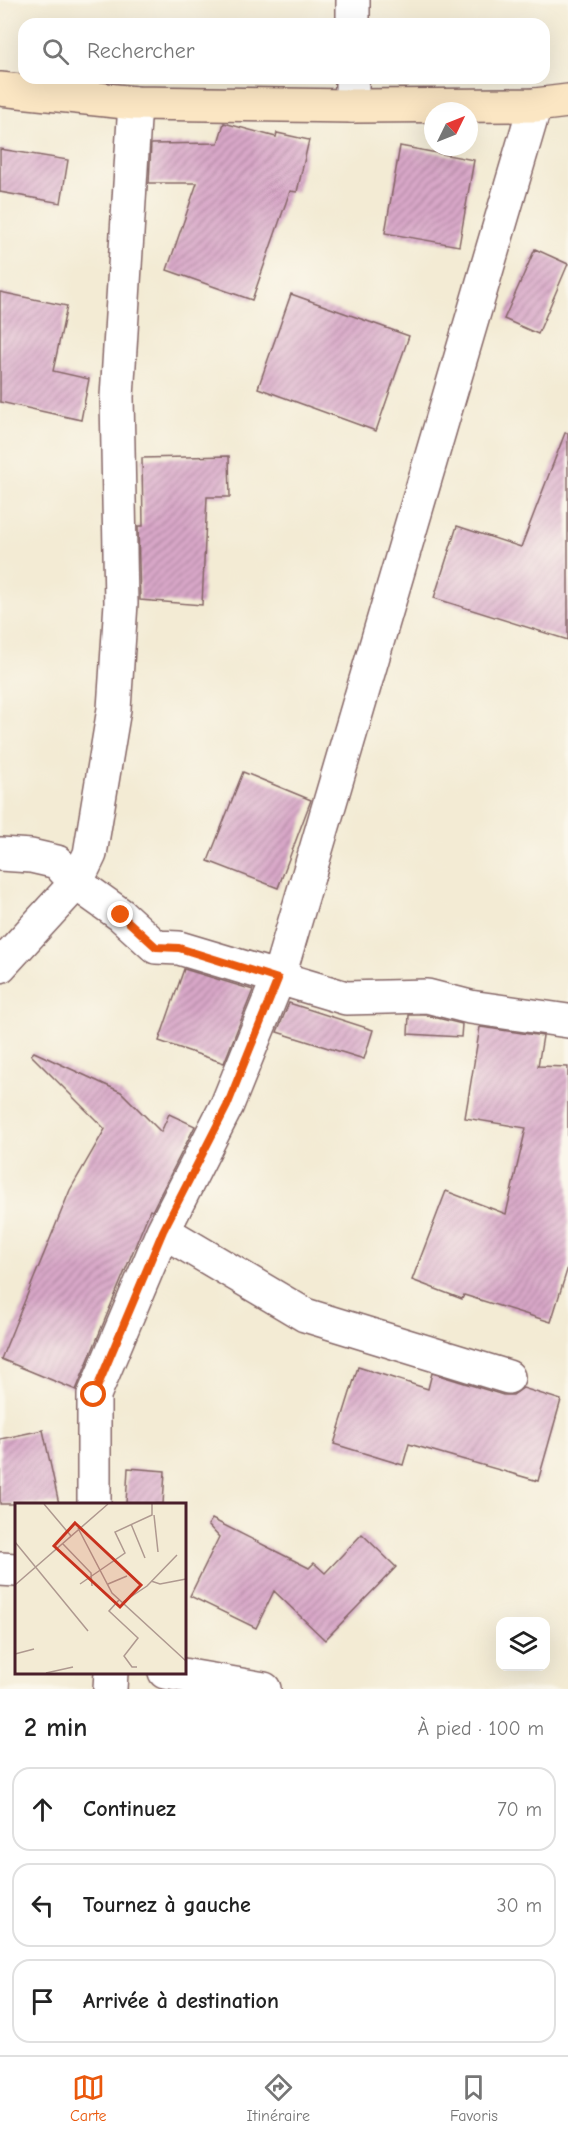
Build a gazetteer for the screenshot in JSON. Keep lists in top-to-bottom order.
{
  "north": "top right",
  "page": {
    "search": "Rechercher",
    "heading": ["2 min", "À pied · 100 m"],
    "list": [
      ["Continuez", "70 m"],
      ["Tournez à gauche", "30 m"],
      "Arrivée à destination"
    ],
    "nav": ["Carte", "Itinéraire", "Favoris"]
  }
}
